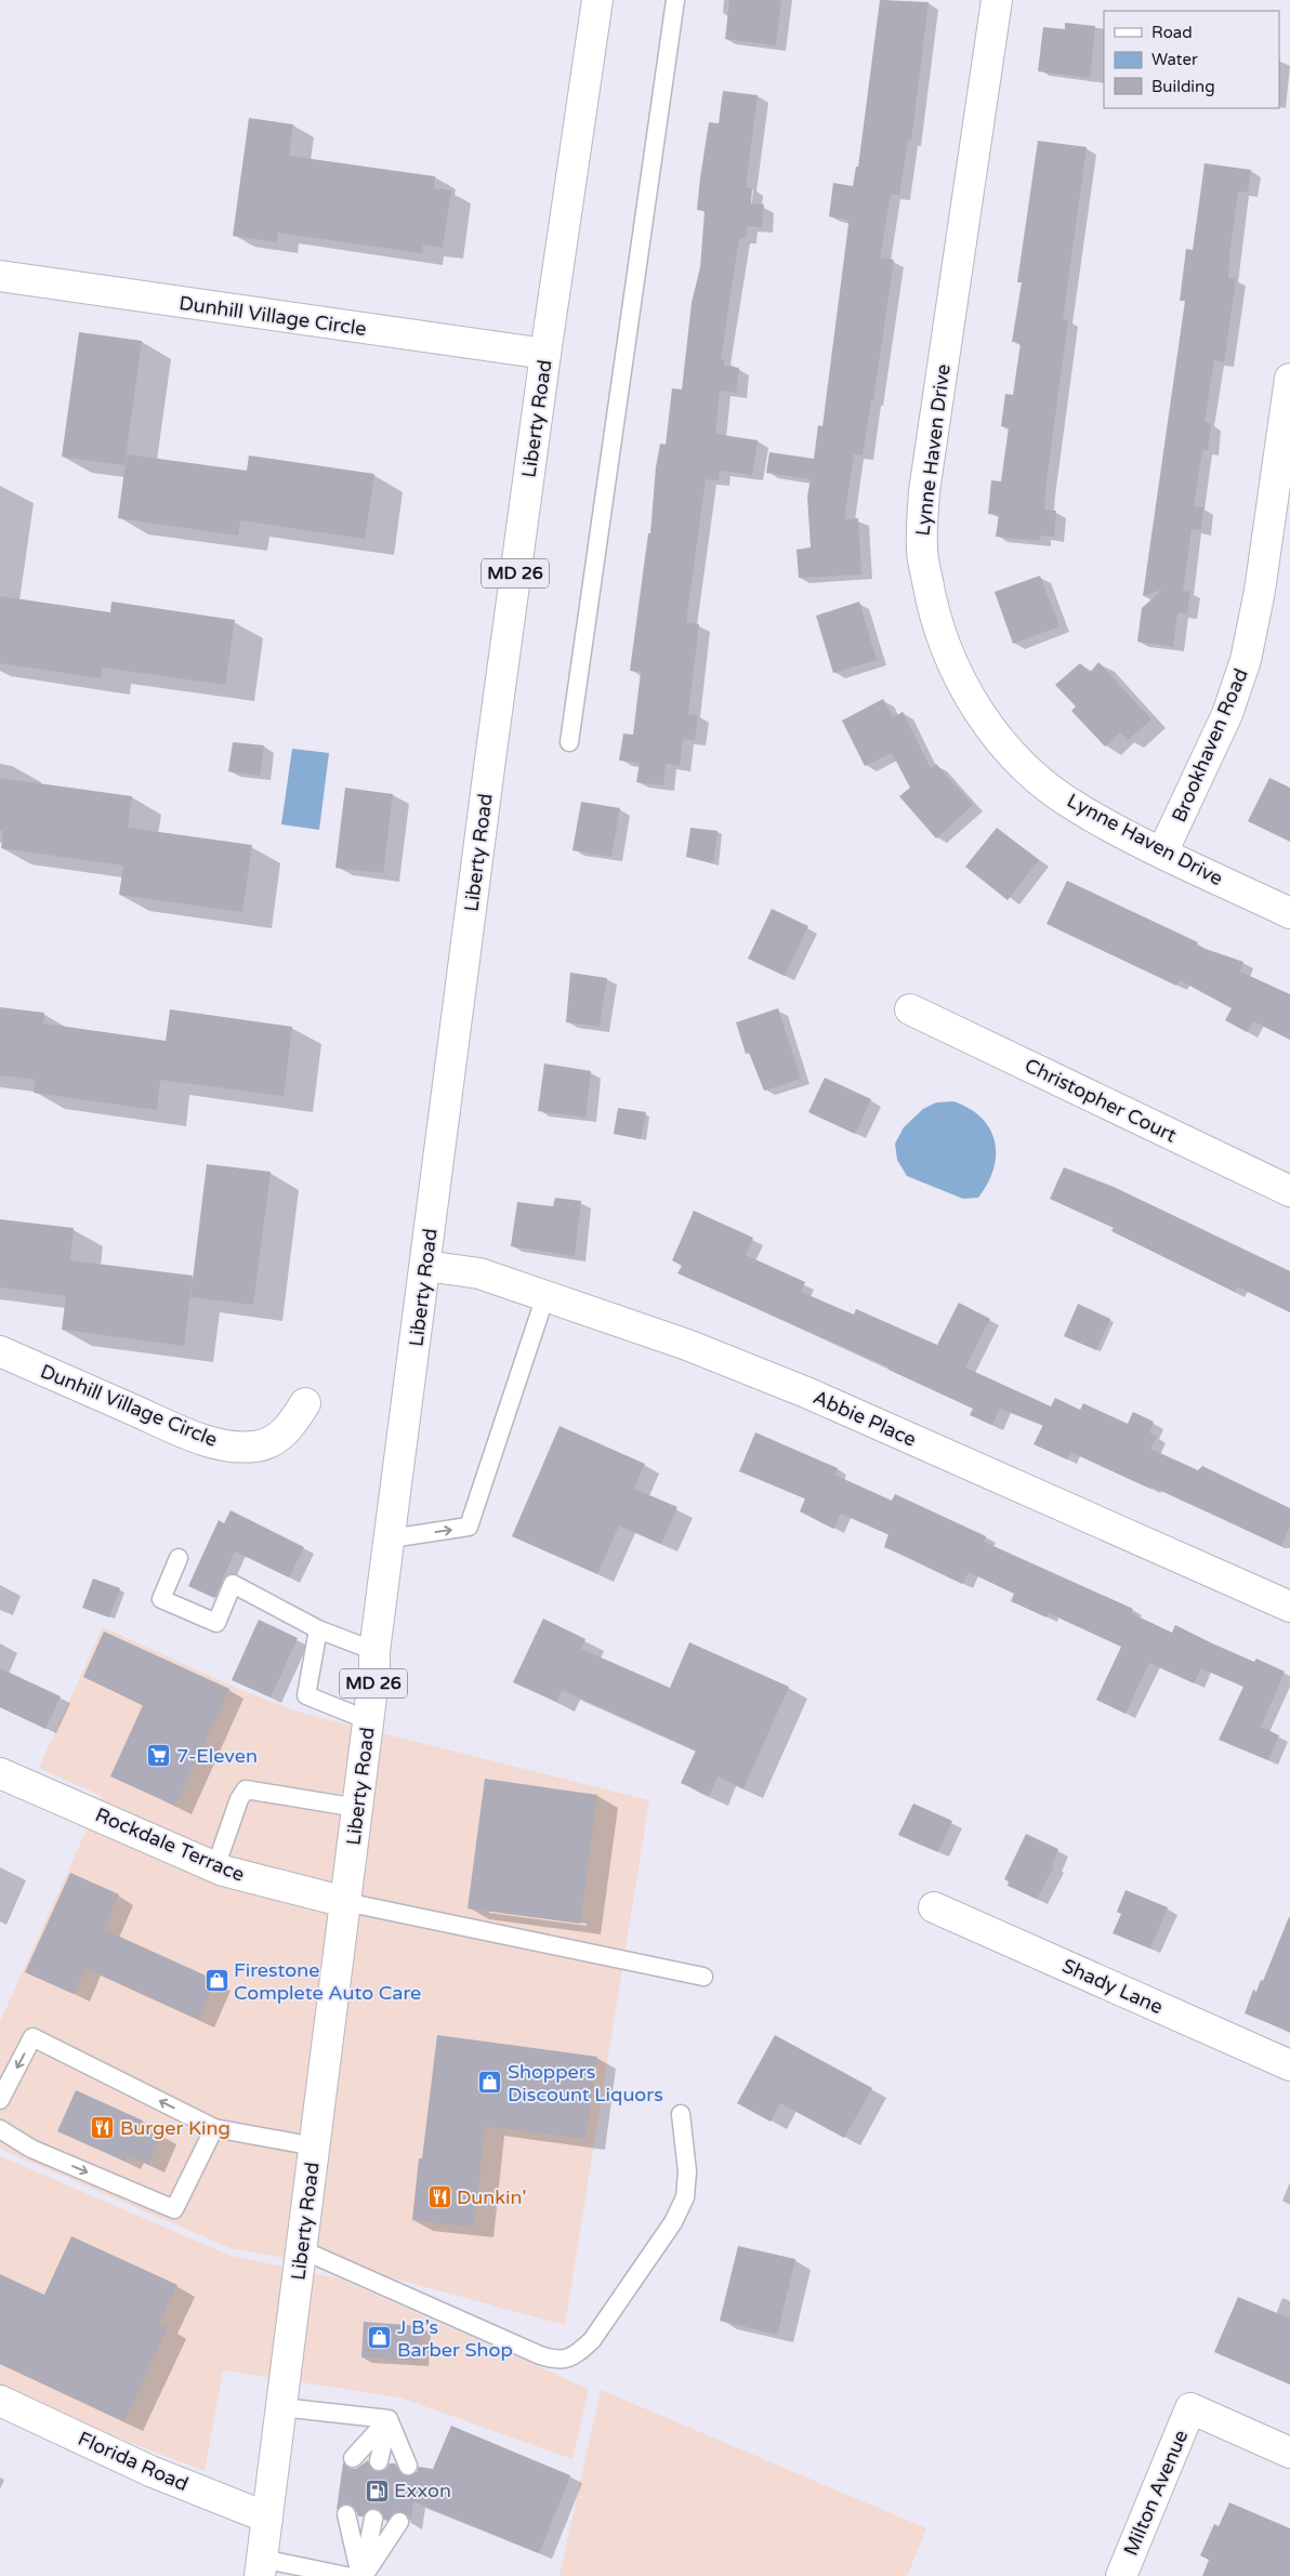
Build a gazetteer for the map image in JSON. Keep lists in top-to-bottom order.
{
  "streets": {
    "street": [
      "Dunhill Village Circle",
      "Liberty Road",
      "Lynne Haven Drive",
      "MD 26",
      "Brookhaven Road",
      "Christopher Court",
      "Abbie Place",
      "Rockdale Terrace",
      "Shady Lane",
      "Florida Road",
      "Milton Avenue"
    ]
  },
  "crossings": [
    ["Dunhill Village Circle", "Liberty Road"],
    ["Liberty Road", "Abbie Place"],
    ["Liberty Road", "Rockdale Terrace"],
    ["Liberty Road", "Florida Road"],
    ["Lynne Haven Drive", "Brookhaven Road"]
  ],
  "places": {
    "supermarket": ["7-Eleven"],
    "shop": ["Firestone Complete Auto Care", "Shoppers Discount Liquors", "J B’s Barber Shop"],
    "restaurant": ["Burger King", "Dunkin'"],
    "fuel station": ["Exxon"]
  },
  "legend": ["Road", "Water", "Building"]
}
